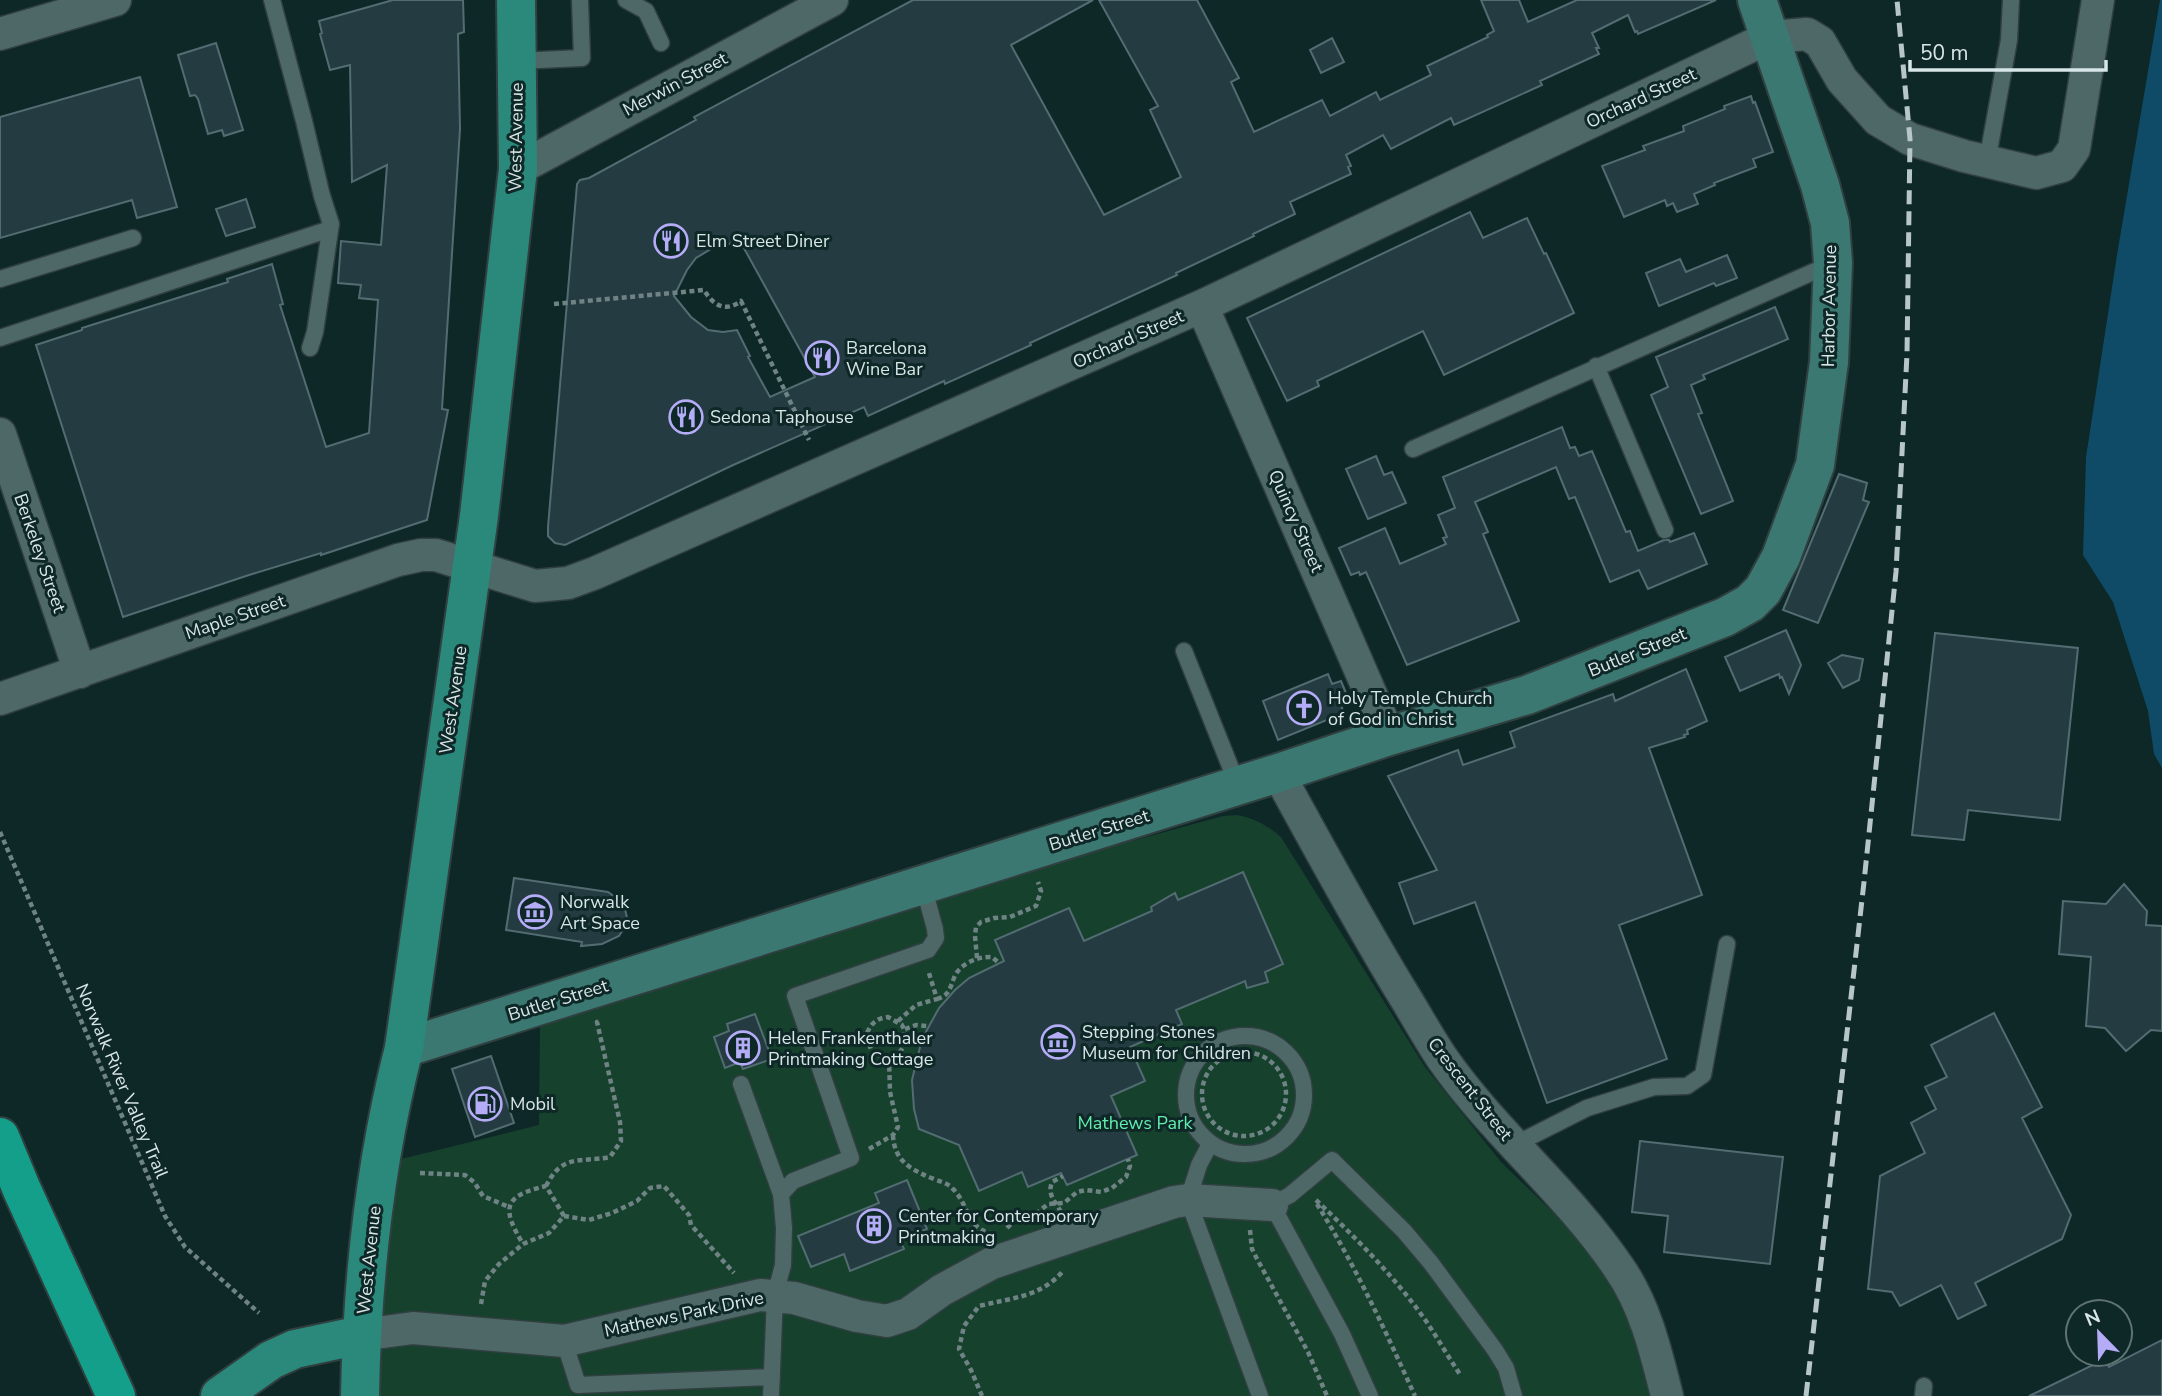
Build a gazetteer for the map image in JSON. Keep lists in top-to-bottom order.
{
  "streets": {
    "main road": ["West Avenue", "Harbor Avenue", "Butler Street"],
    "street": [
      "Merwin Street",
      "Orchard Street",
      "Quincy Street",
      "Berkeley Street",
      "Maple Street",
      "Crescent Street",
      "Mathews Park Drive"
    ],
    "path": ["Norwalk River Valley Trail"]
  },
  "crossings": [
    ["Merwin Street", "West Avenue"],
    ["Orchard Street", "West Avenue"],
    ["Orchard Street", "Harbor Avenue"],
    ["Orchard Street", "Quincy Street"],
    ["Orchard Street", "Maple Street"],
    ["West Avenue", "Maple Street"],
    ["West Avenue", "Butler Street"],
    ["West Avenue", "Mathews Park Drive"],
    ["Harbor Avenue", "Butler Street"],
    ["Quincy Street", "Butler Street"],
    ["Berkeley Street", "Maple Street"],
    ["Butler Street", "Crescent Street"]
  ],
  "parks": ["Mathews Park"],
  "places": {
    "restaurant": ["Elm Street Diner", "Barcelona Wine Bar", "Sedona Taphouse"],
    "church": ["Holy Temple Church of God in Christ"],
    "museum": ["Norwalk Art Space", "Stepping Stones Museum for Children"],
    "building": ["Helen Frankenthaler Printmaking Cottage", "Center for Contemporary Printmaking"],
    "fuel station": ["Mobil"]
  },
  "scale_bar": "50 m",
  "north": "top left"
}
